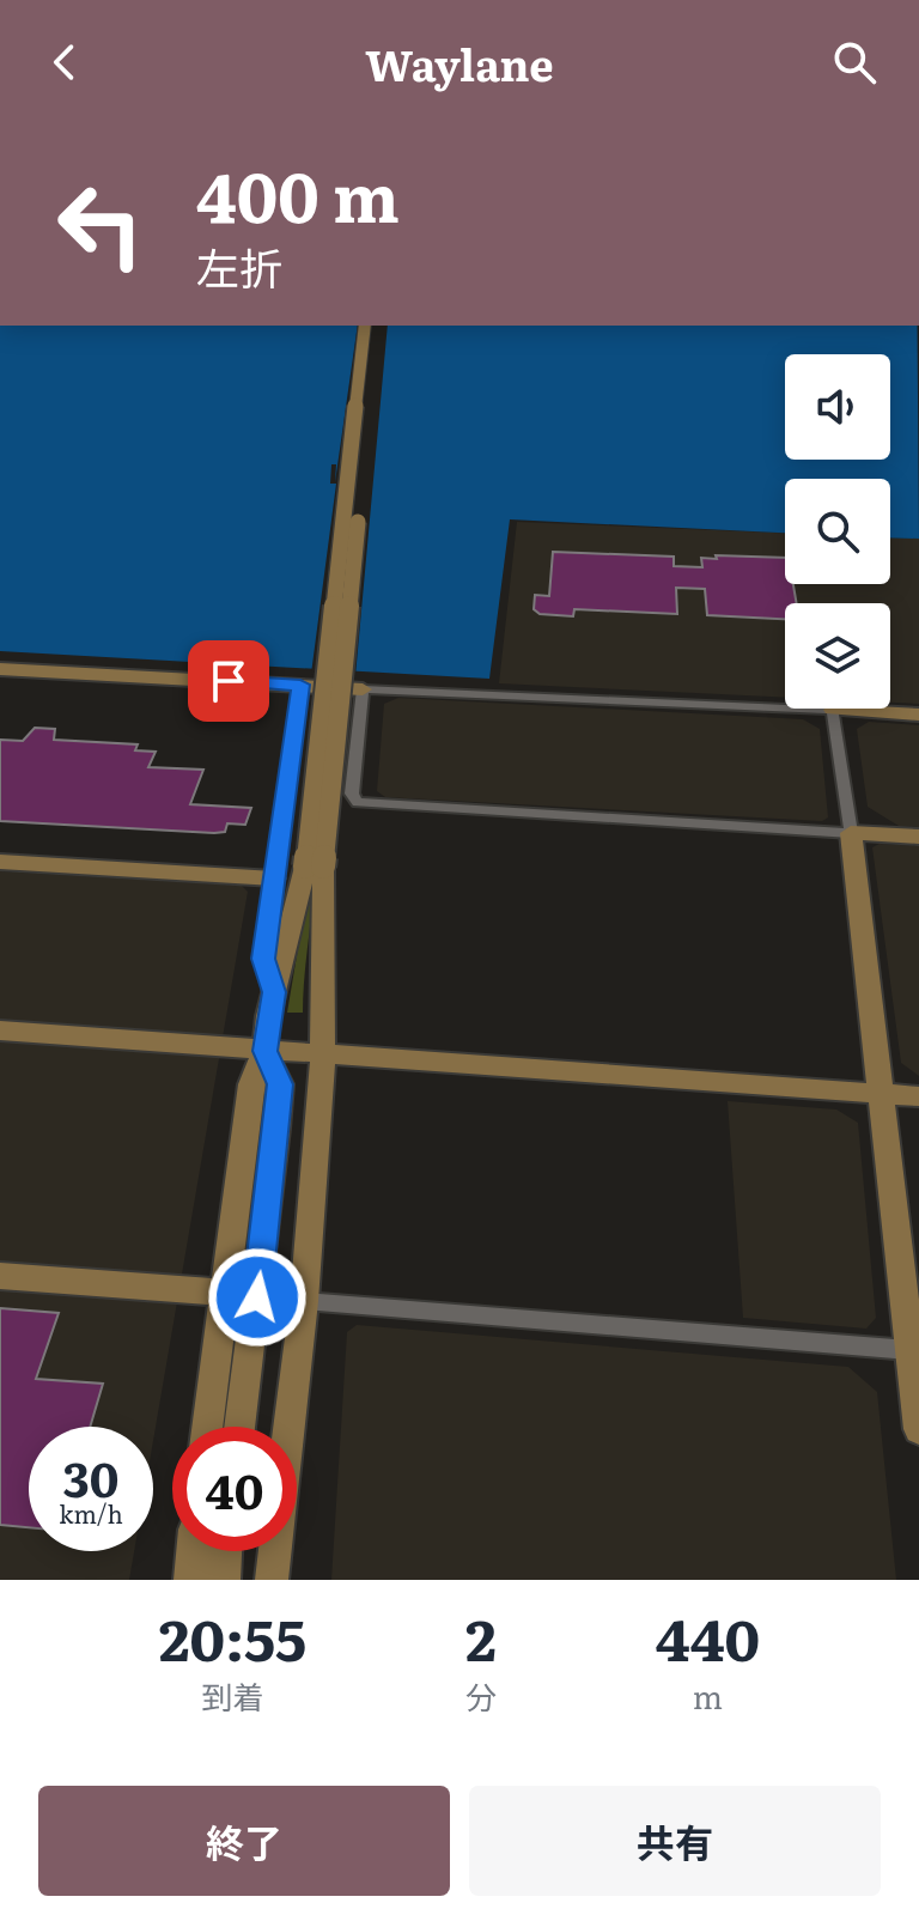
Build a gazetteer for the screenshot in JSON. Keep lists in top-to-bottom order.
{
  "page": {
    "header": "Waylane",
    "turn": ["400 m", "左折"],
    "speed": "30 km/h",
    "limit": "40",
    "eta": [
      "20:55",
      "到着",
      "2",
      "分",
      "440",
      "m"
    ],
    "buttons": ["終了", "共有"]
  }
}
